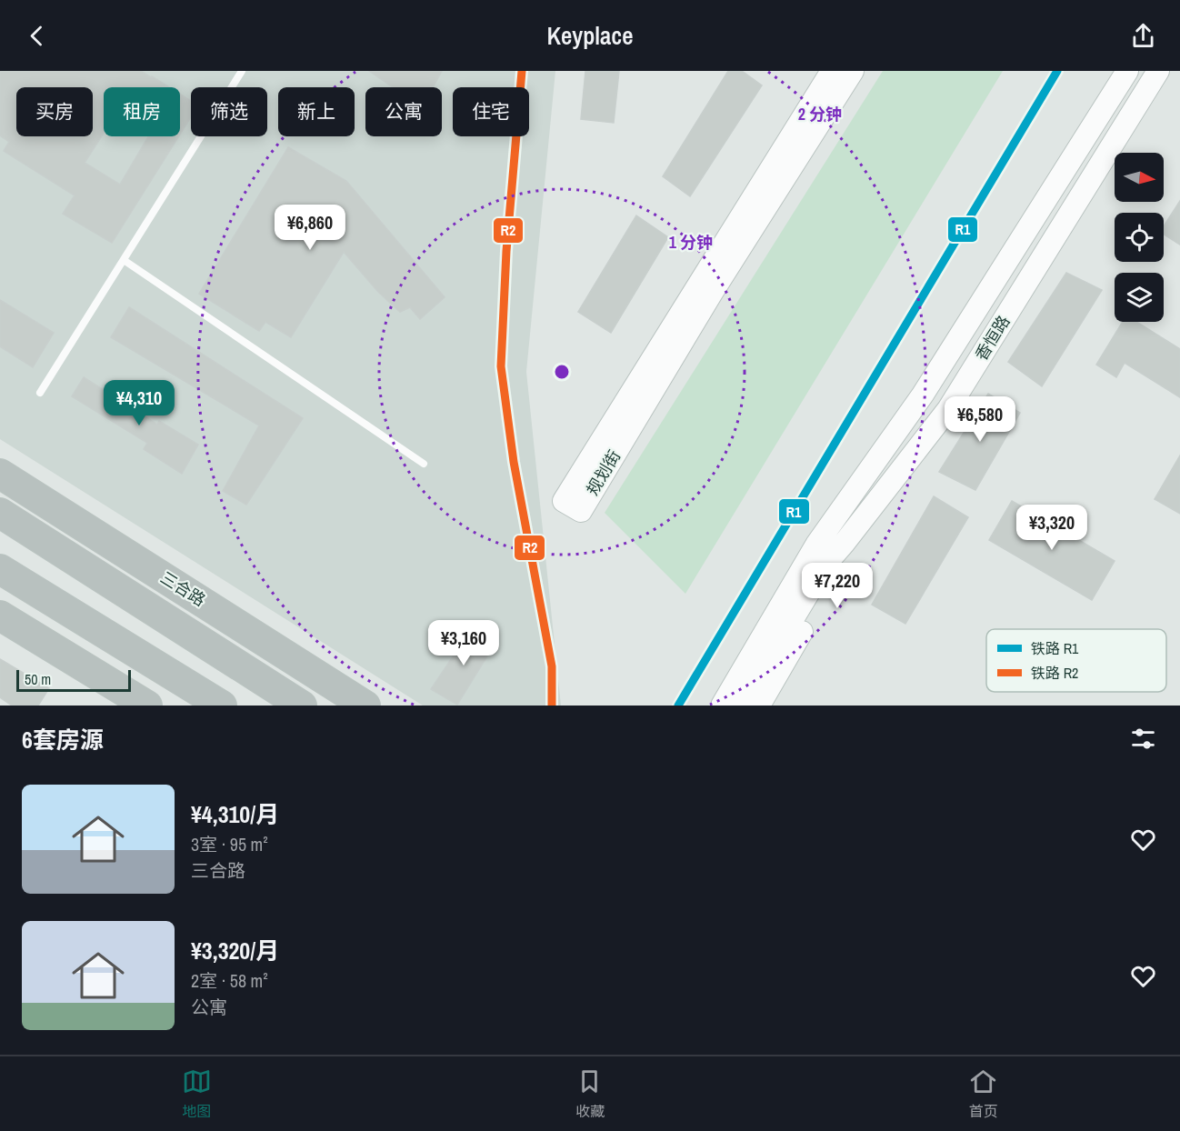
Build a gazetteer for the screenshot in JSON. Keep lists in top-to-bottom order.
{
  "streets": {
    "highway": ["三合路"],
    "main road": ["香恒路", "规划街"]
  },
  "lines": ["rail line R1", "rail line R2"],
  "legend": ["铁路 R1", "铁路 R2"],
  "scale_bar": "50 m",
  "north": "right",
  "page": {
    "header": "Keyplace",
    "chip": [
      "买房",
      "租房",
      "筛选",
      "新上",
      "公寓",
      "住宅"
    ],
    "price": [
      "¥6,860",
      "¥4,310",
      "¥6,580",
      "¥3,320",
      "¥7,220",
      "¥3,160"
    ],
    "scale": "50 m",
    "heading": "6套房源",
    "list": [
      {
        "name": "¥4,310/月",
        "note": "3室 · 95 m² · 三合路"
      },
      {
        "name": "¥3,320/月",
        "note": "2室 · 58 m² · 公寓"
      }
    ],
    "tabs": ["地图", "收藏", "首页"]
  },
  "rings": ["2 分钟", "1 分钟"]
}
